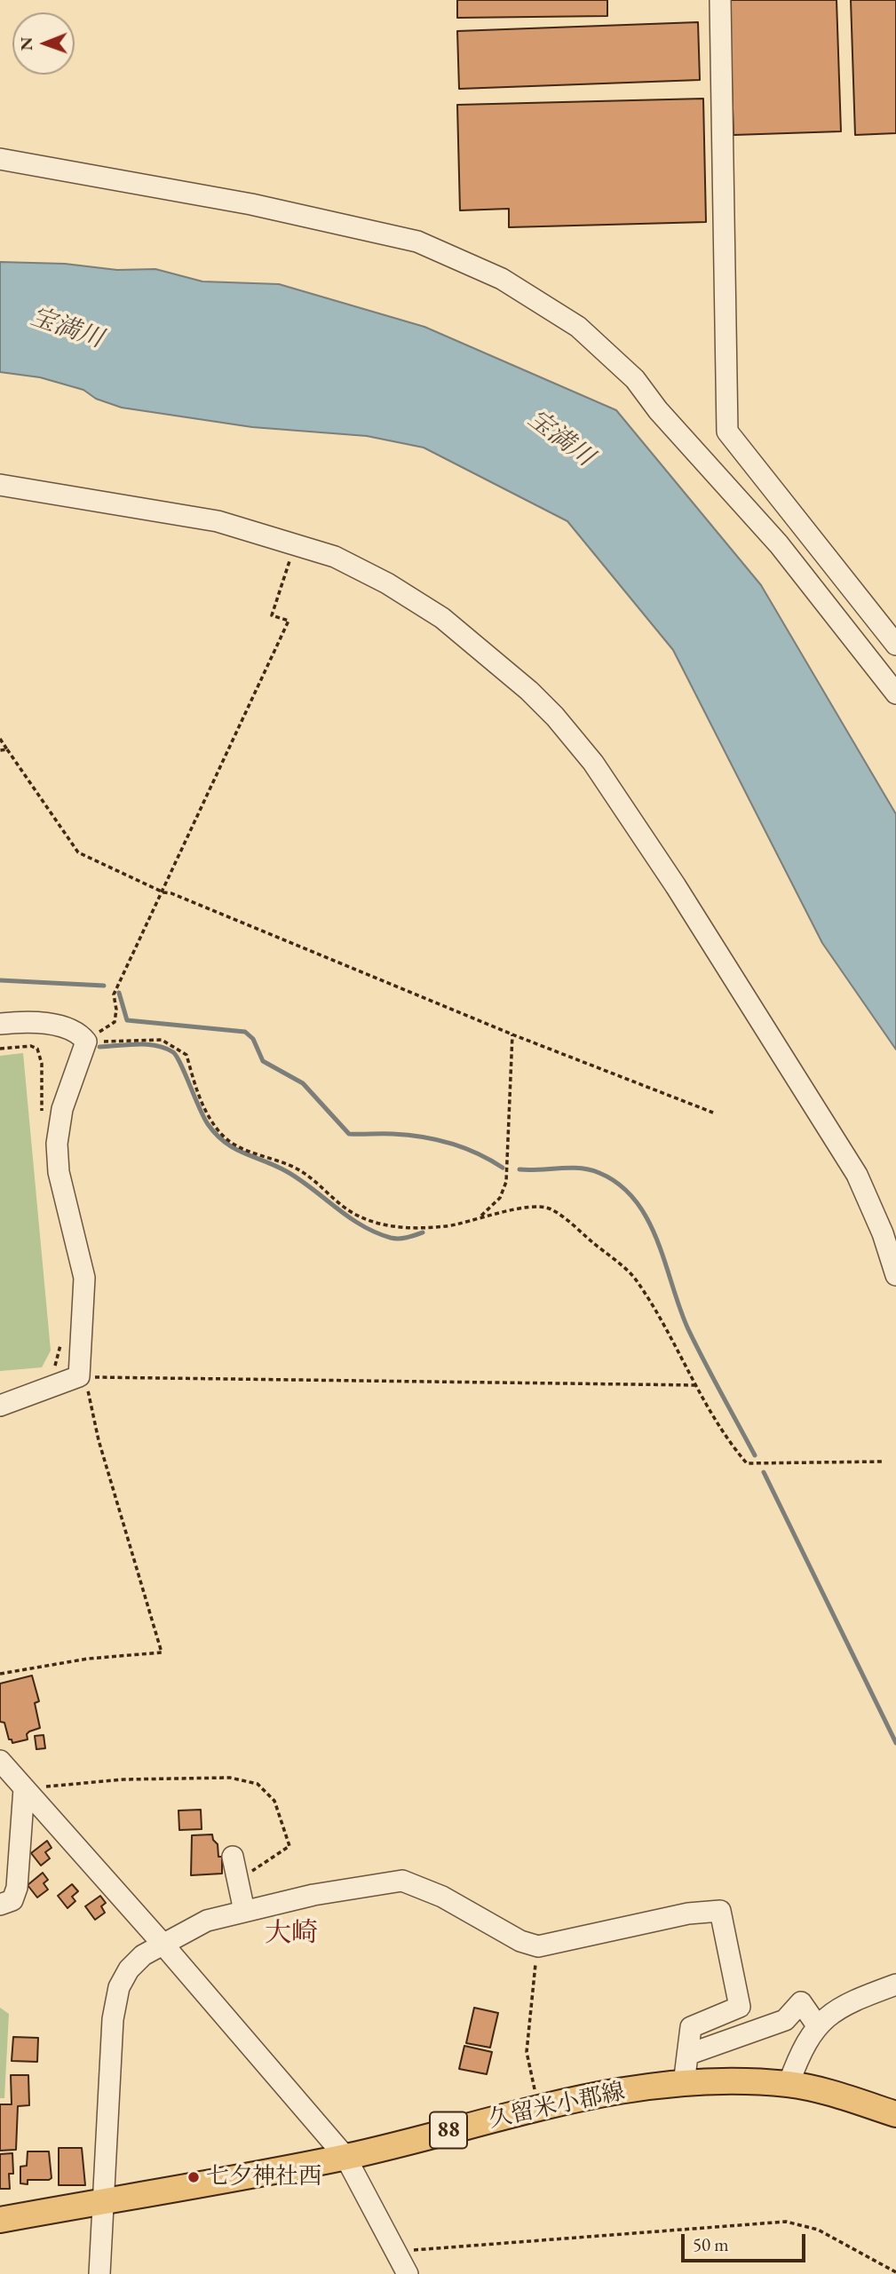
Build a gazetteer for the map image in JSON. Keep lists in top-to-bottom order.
{
  "streets": {
    "main road": ["久留米小郡線", "88"]
  },
  "districts": ["大崎"],
  "water": ["宝満川"],
  "places": ["七夕神社西"],
  "scale_bar": "50 m",
  "north": "left"
}
